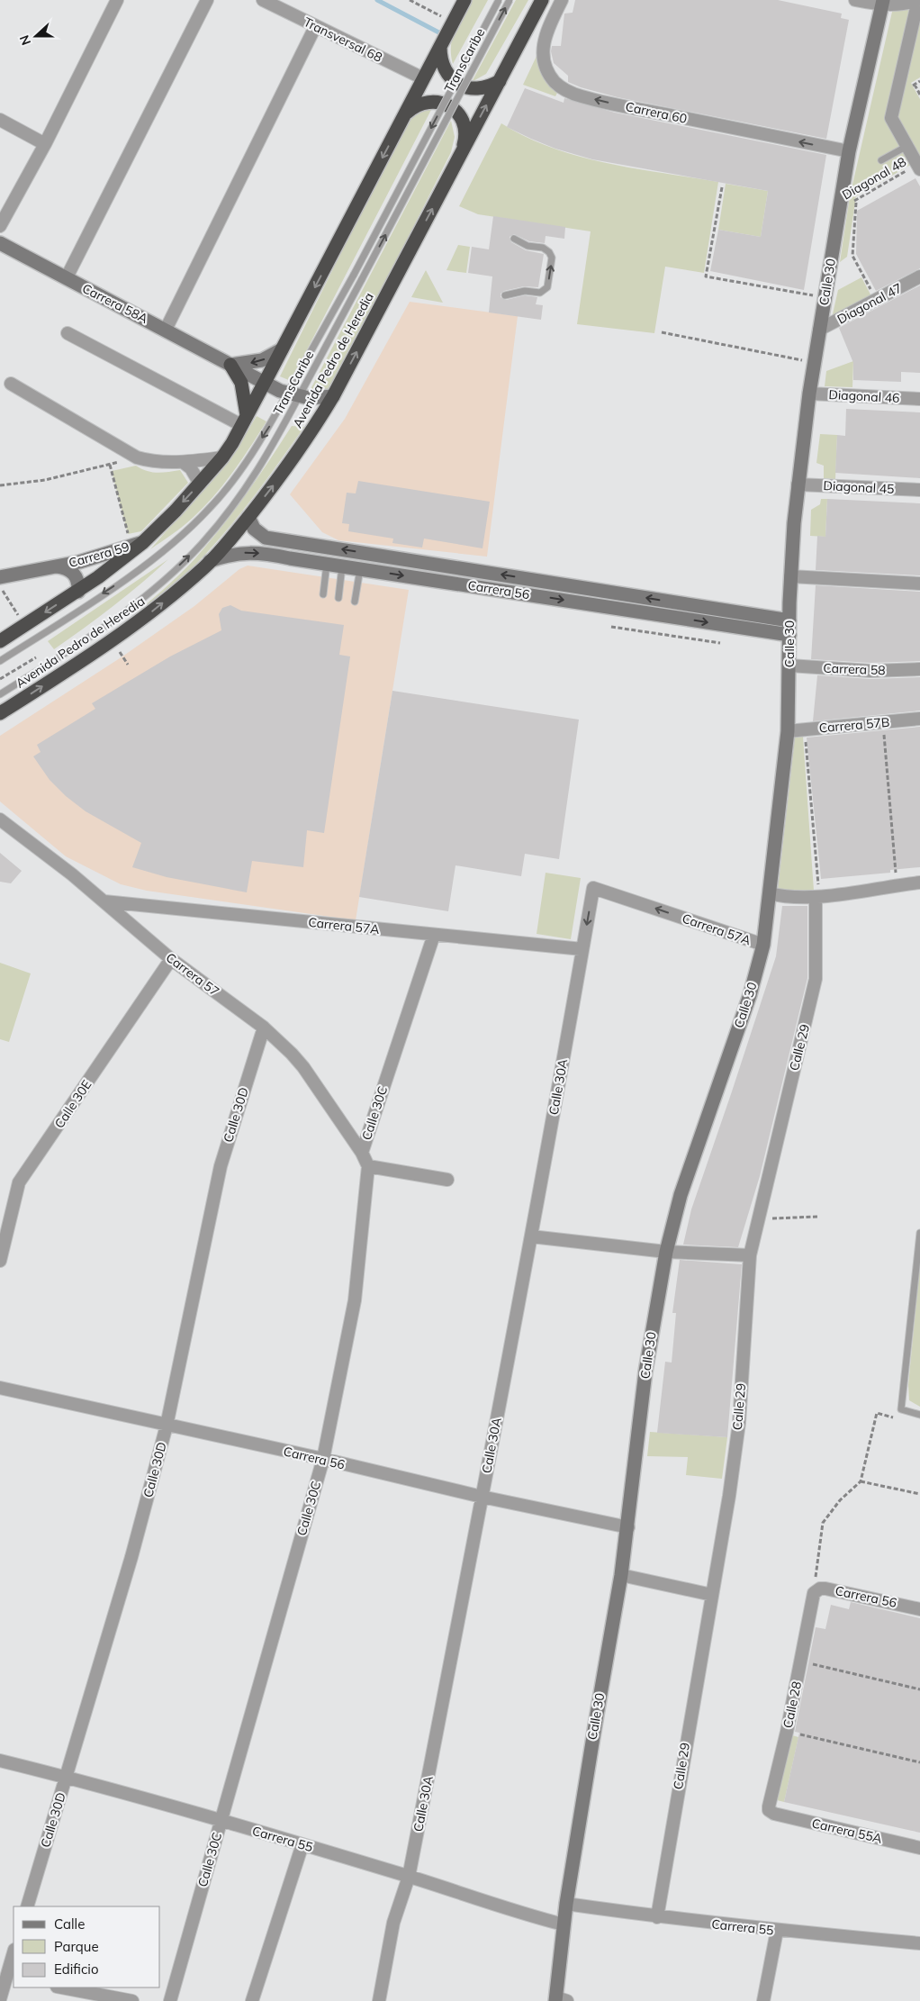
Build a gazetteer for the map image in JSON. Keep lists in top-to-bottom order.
{
  "streets": {
    "highway": ["Avenida Pedro de Heredia"],
    "main road": [
      "Calle 30",
      "Carrera 58A",
      "Carrera 59",
      "Carrera 56"
    ],
    "street": [
      "Transversal 68",
      "Carrera 60",
      "Diagonal 47",
      "Diagonal 46",
      "Diagonal 45",
      "Carrera 58",
      "Carrera 57B",
      "Carrera 57A",
      "Carrera 57",
      "Calle 29",
      "Calle 30A",
      "Calle 30E",
      "Calle 30C",
      "Calle 30D",
      "Calle 28",
      "Carrera 55A",
      "Carrera 55"
    ],
    "lane": ["TransCaribe"],
    "path": ["Diagonal 48"]
  },
  "crossings": [
    ["TransCaribe", "Carrera 58A"],
    ["Carrera 60", "Calle 30"],
    ["Diagonal 48", "Calle 30"],
    ["Calle 30", "Diagonal 47"],
    ["Calle 30", "Diagonal 46"],
    ["Calle 30", "Diagonal 45"],
    ["Calle 30", "Carrera 56"],
    ["Calle 30", "Carrera 58"],
    ["Calle 30", "Carrera 57B"],
    ["Calle 30", "Carrera 57A"],
    ["Calle 30", "Carrera 55"],
    ["Carrera 58A", "Avenida Pedro de Heredia"],
    ["Avenida Pedro de Heredia", "Carrera 56"],
    ["Carrera 56", "Calle 30A"],
    ["Carrera 56", "Calle 30C"],
    ["Carrera 56", "Calle 30D"],
    ["Carrera 56", "Calle 28"],
    ["Carrera 57A", "Carrera 57"],
    ["Carrera 57A", "Calle 30A"],
    ["Carrera 57A", "Calle 30C"],
    ["Carrera 57", "Calle 30E"],
    ["Carrera 57", "Calle 30C"],
    ["Carrera 57", "Calle 30D"],
    ["Calle 29", "Carrera 55"],
    ["Calle 30A", "Carrera 55"],
    ["Calle 30C", "Carrera 55"],
    ["Calle 30D", "Carrera 55"],
    ["Calle 28", "Carrera 55A"]
  ],
  "one_way": ["Carrera 60"],
  "legend": ["Calle", "Parque", "Edificio"],
  "north": "left"
}
